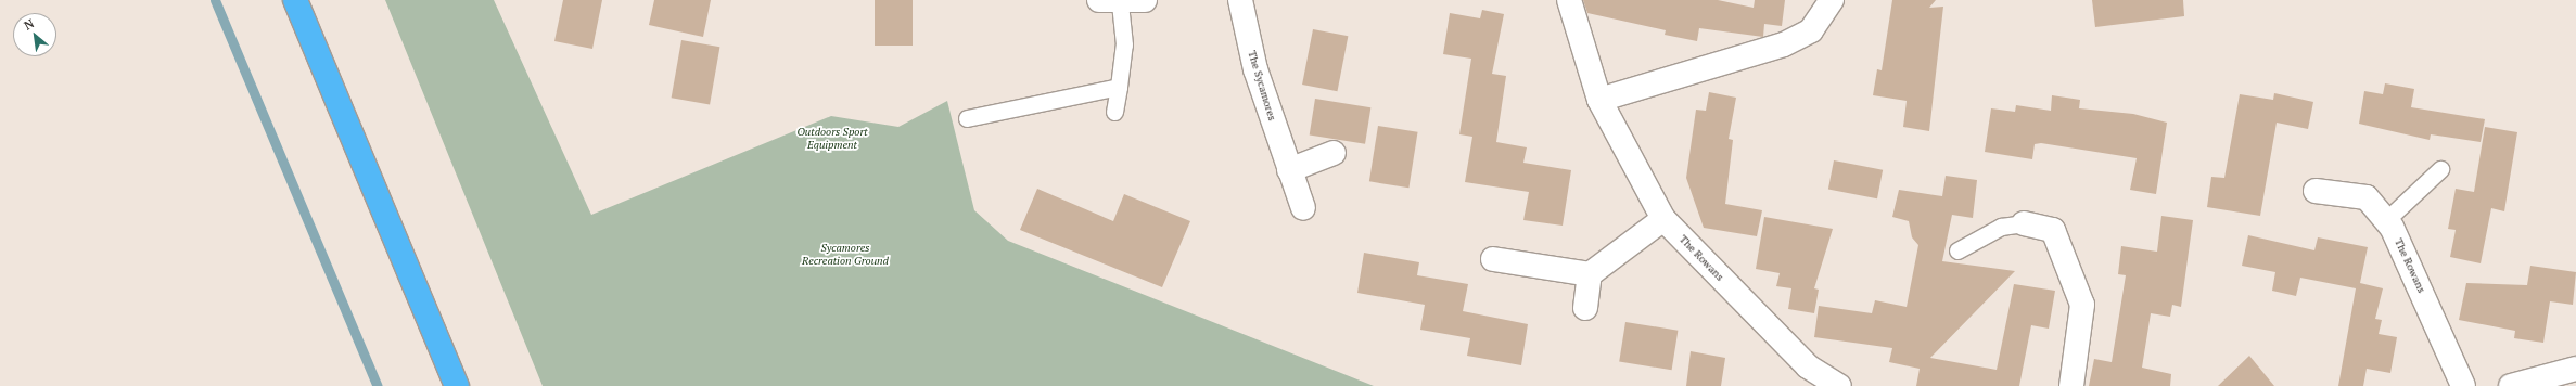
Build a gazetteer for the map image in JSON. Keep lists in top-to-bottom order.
{
  "streets": {
    "street": ["The Sycamores", "The Rowans"]
  },
  "parks": ["Outdoors Sport Equipment", "Sycamores Recreation Ground"],
  "north": "top left"
}
